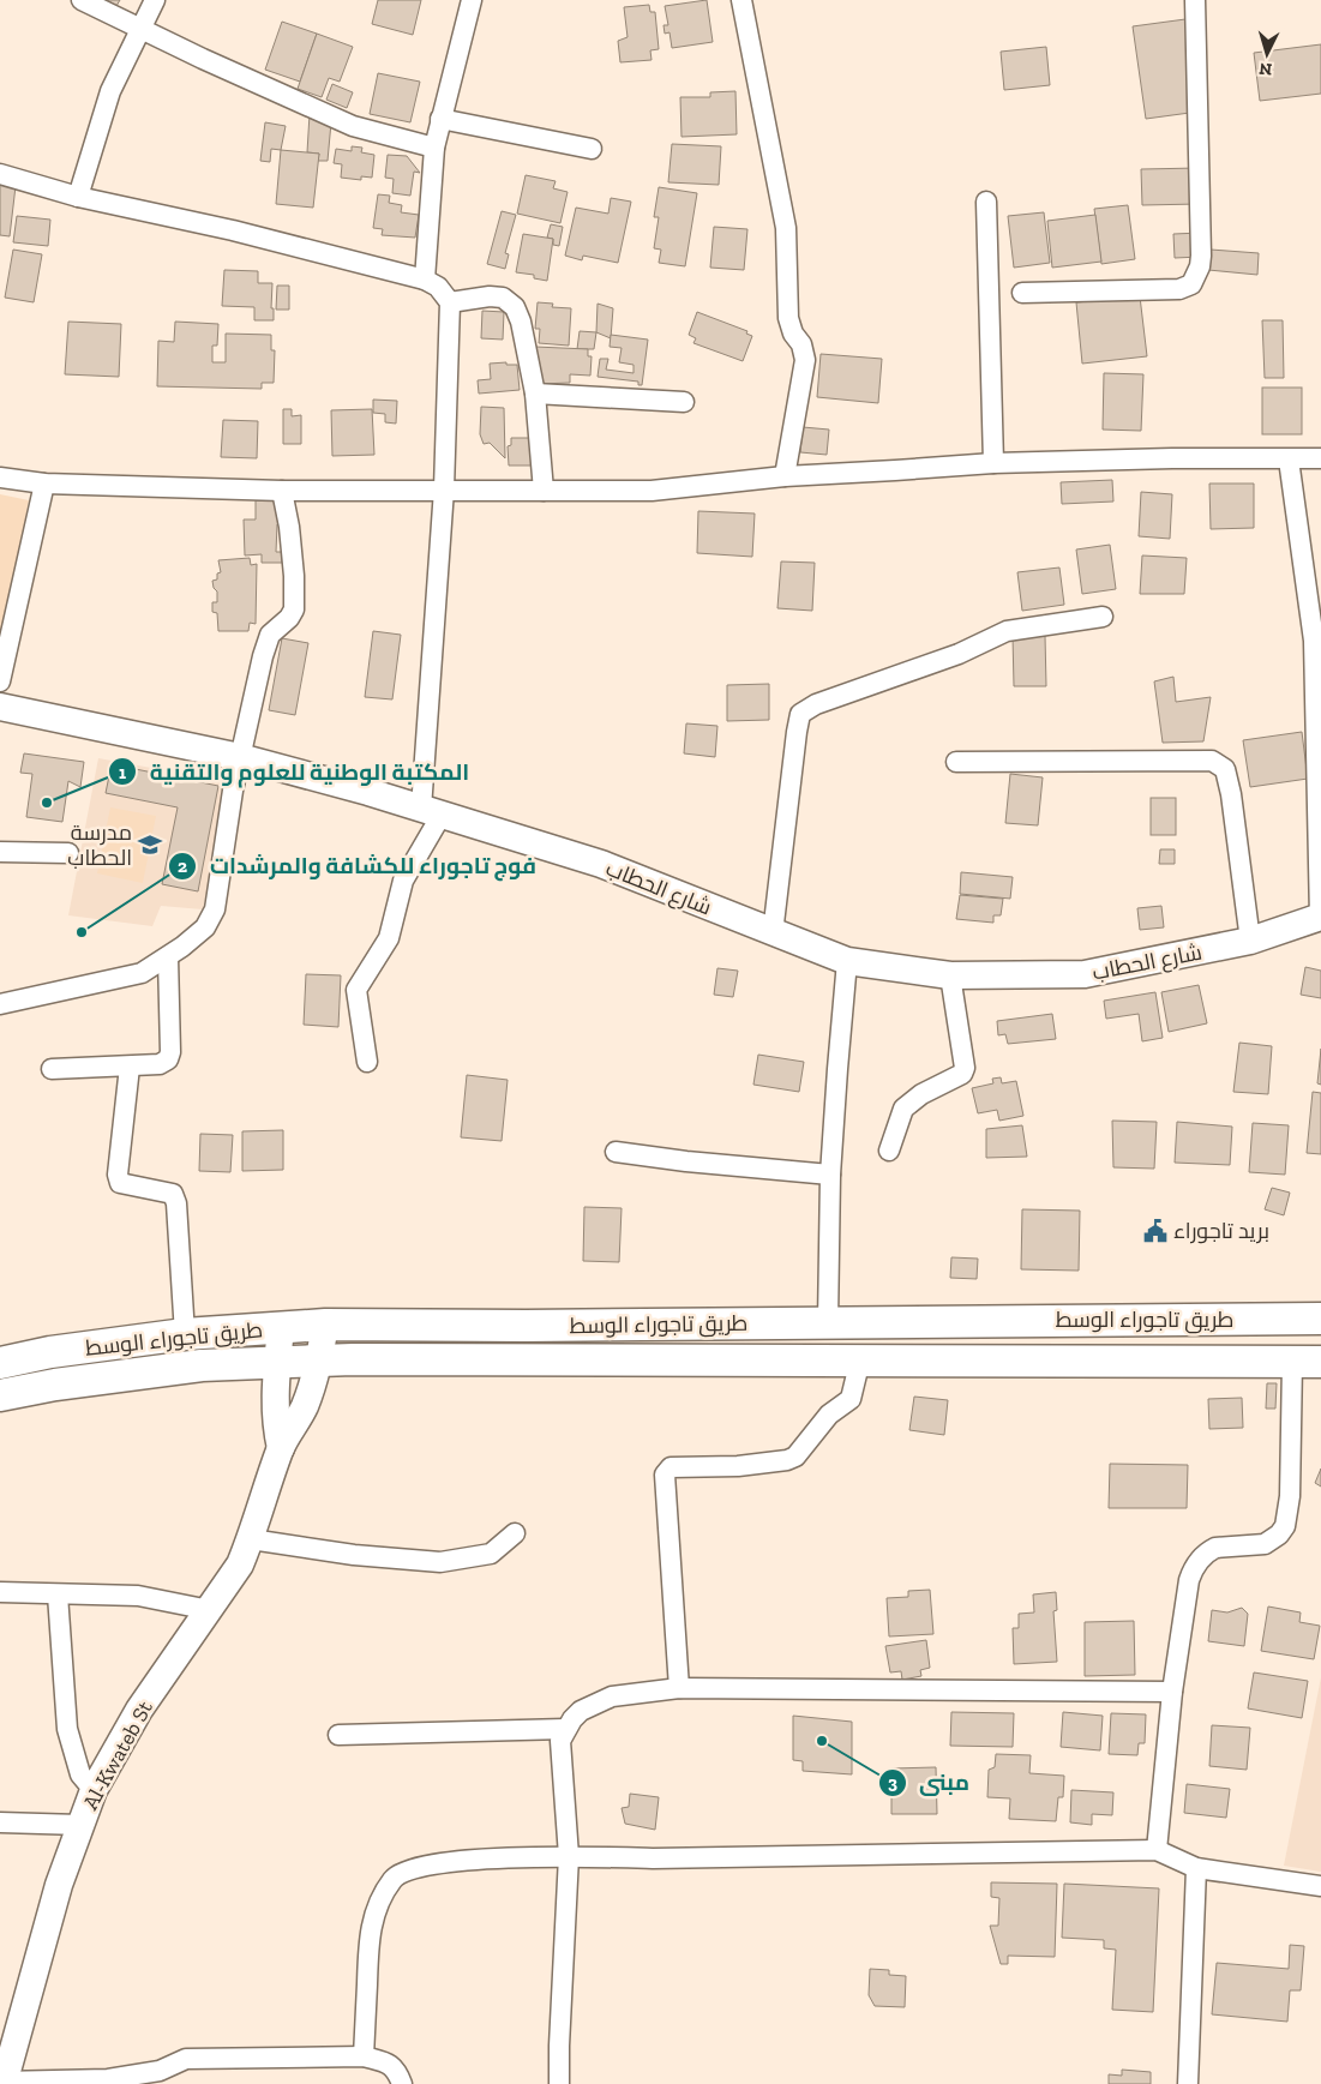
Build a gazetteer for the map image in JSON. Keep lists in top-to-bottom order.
{
  "streets": {
    "main road": ["طريق تاجوراء الوسط"],
    "street": ["شارع الحطاب", "Al-Kwateb St"]
  },
  "crossings": [
    ["طريق تاجوراء الوسط", "Al-Kwateb St"]
  ],
  "places": {
    "other": ["المكتبة الوطنية للعلوم والتقنية", "فوج تاجوراء للكشافة والمرشدات", "مبنى"],
    "school or university": ["مدرسة الحطاب"],
    "public building": ["بريد تاجوراء"]
  },
  "north": "bottom"
}
